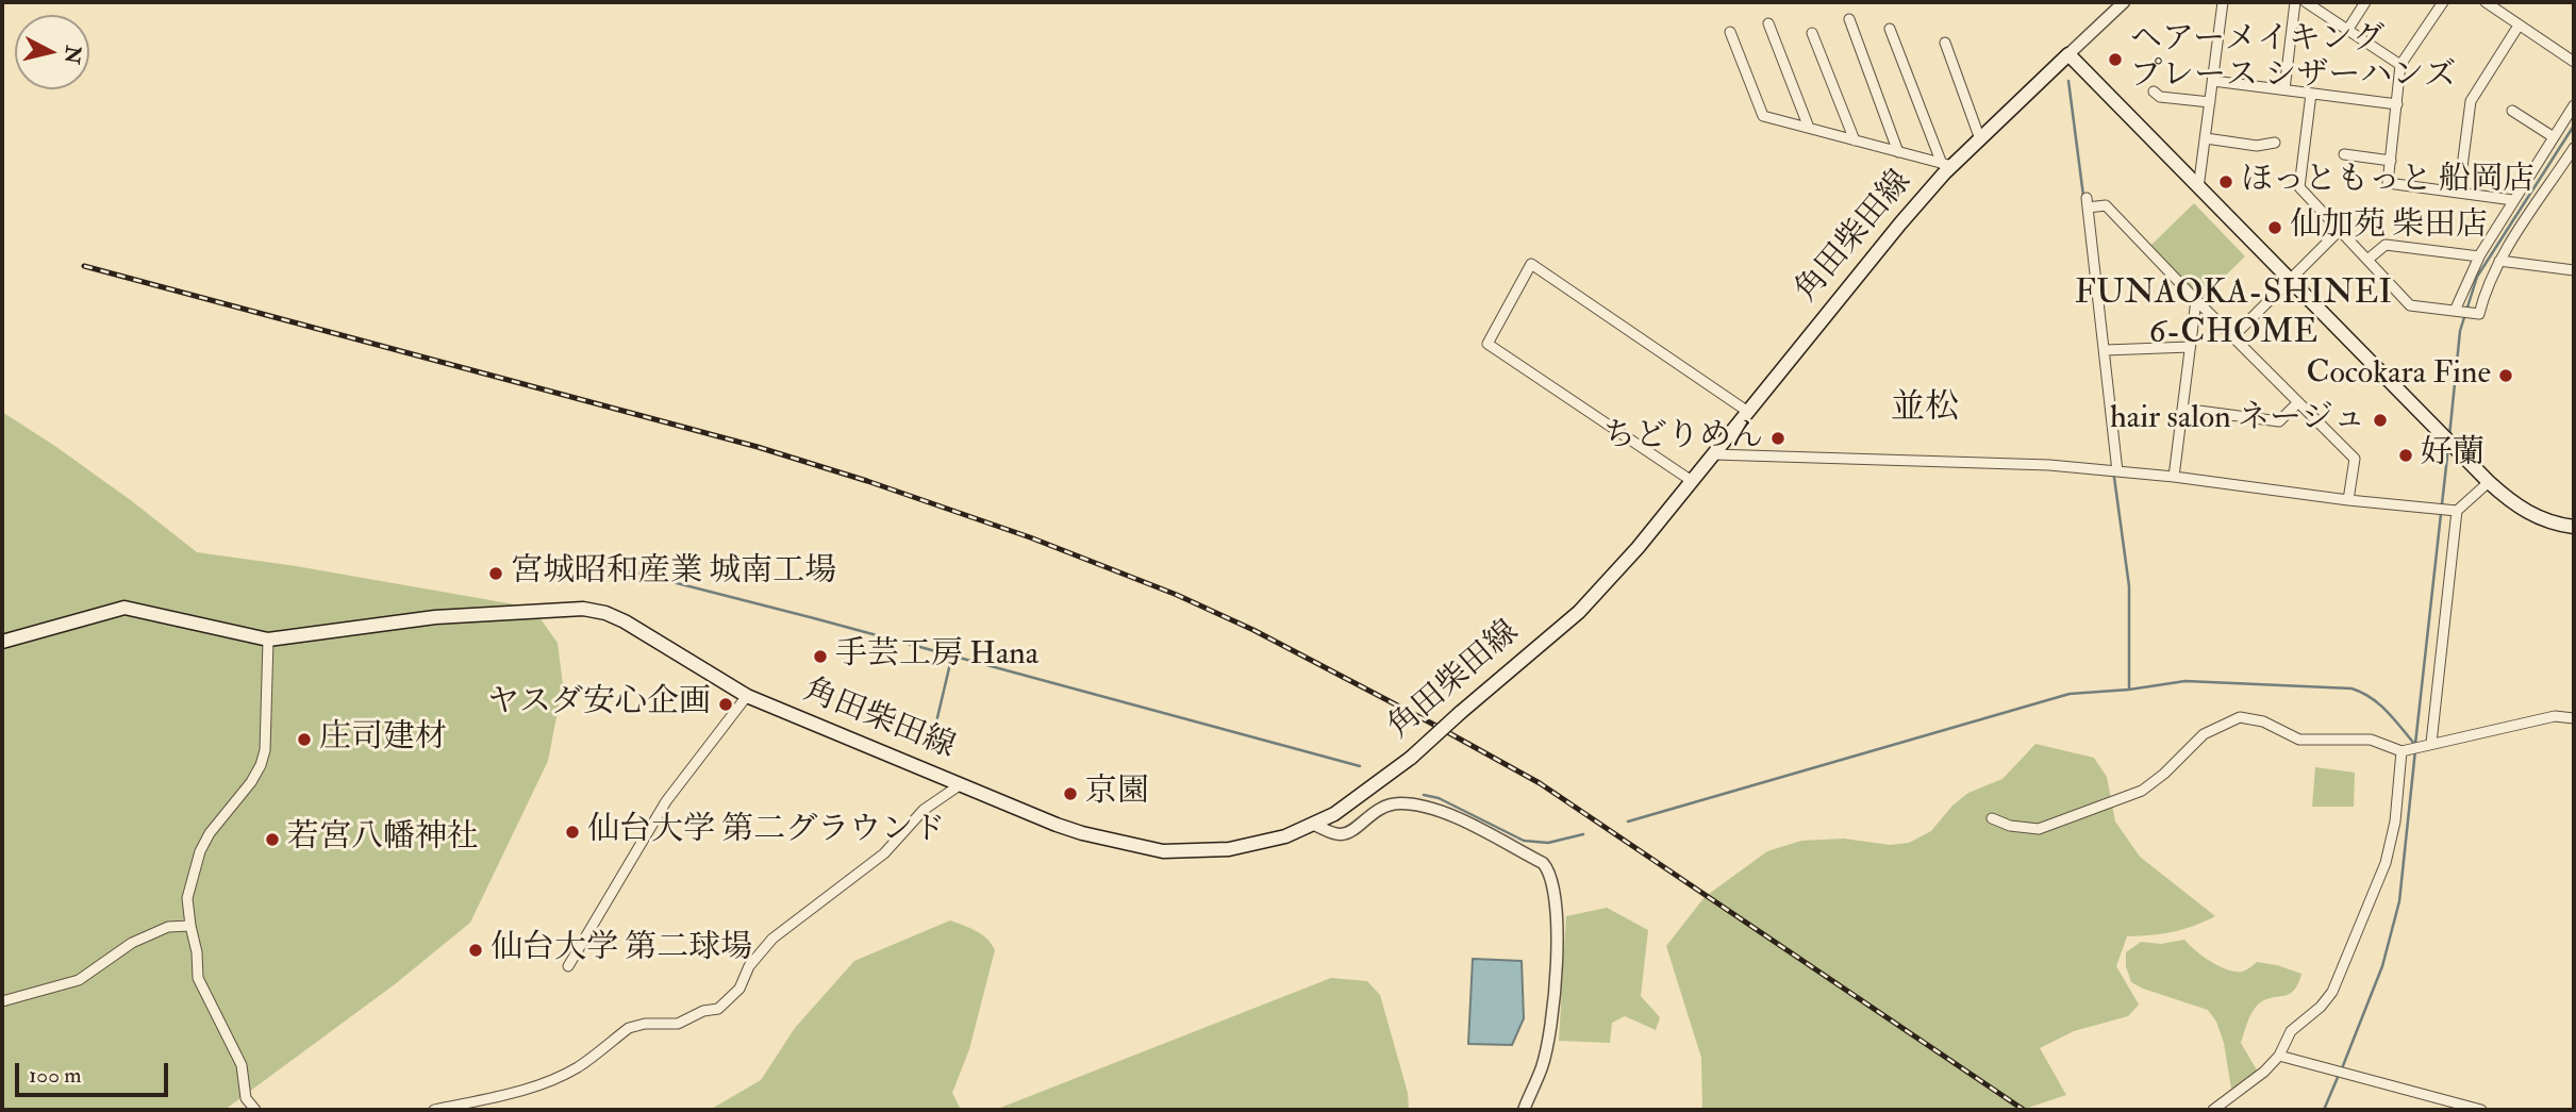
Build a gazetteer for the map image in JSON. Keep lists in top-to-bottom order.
{
  "streets": {
    "main road": ["角田柴田線"]
  },
  "districts": ["FUNAOKA-SHINEI 6-CHOME", "並松"],
  "places": [
    "ヘアーメイキング プレース シザーハンズ",
    "ほっともっと 船岡店",
    "仙加苑 柴田店",
    "Cocokara Fine",
    "hair salon ネージュ",
    "ちどりめん",
    "好蘭",
    "宮城昭和産業 城南工場",
    "手芸工房 Hana",
    "ヤスダ安心企画",
    "庄司建材",
    "京園",
    "仙台大学 第二グラウンド",
    "若宮八幡神社",
    "仙台大学 第二球場"
  ],
  "scale_bar": "100 m",
  "north": "right"
}
